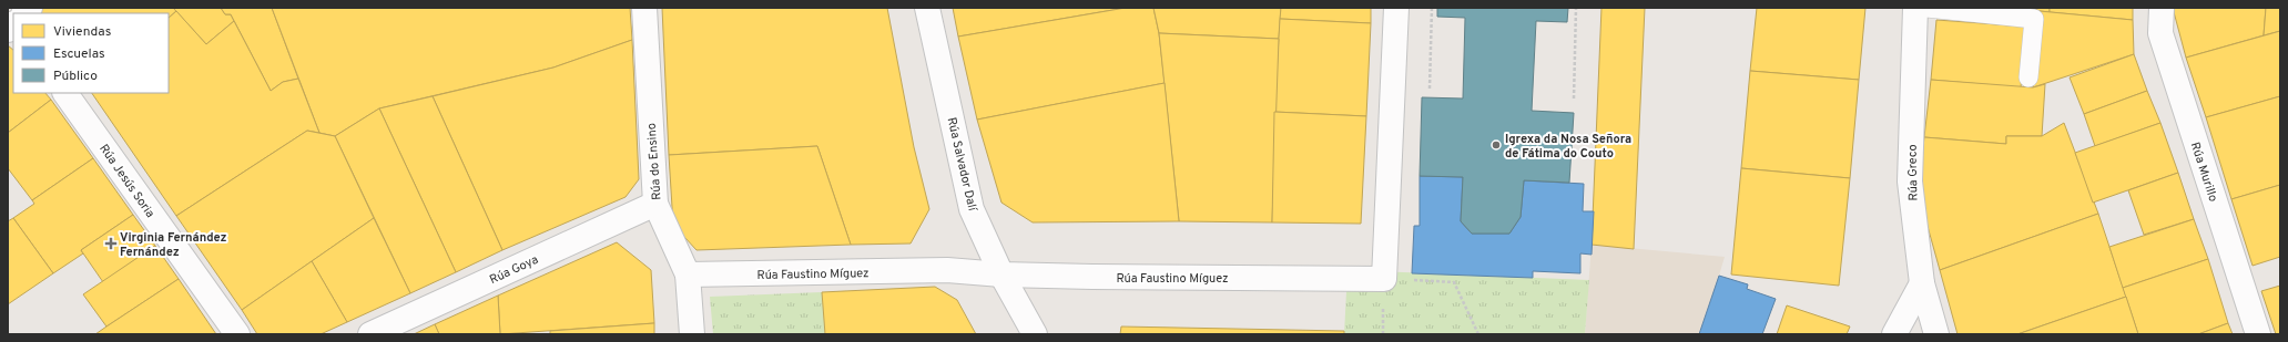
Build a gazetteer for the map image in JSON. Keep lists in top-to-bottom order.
{
  "streets": {
    "street": [
      "Rúa do Ensino",
      "Rúa Salvador Dalí",
      "Rúa Murillo",
      "Rúa Greco",
      "Rúa Jesús Soria",
      "Rúa Goya",
      "Rúa Faustino Míguez"
    ]
  },
  "crossings": [
    ["Rúa do Ensino", "Rúa Goya"],
    ["Rúa do Ensino", "Rúa Faustino Míguez"],
    ["Rúa Salvador Dalí", "Rúa Faustino Míguez"]
  ],
  "places": {
    "other": ["Igrexa da Nosa Señora de Fátima do Couto"],
    "health": ["Virginia Fernández Fernández"]
  },
  "legend": ["Viviendas", "Escuelas", "Público"]
}
